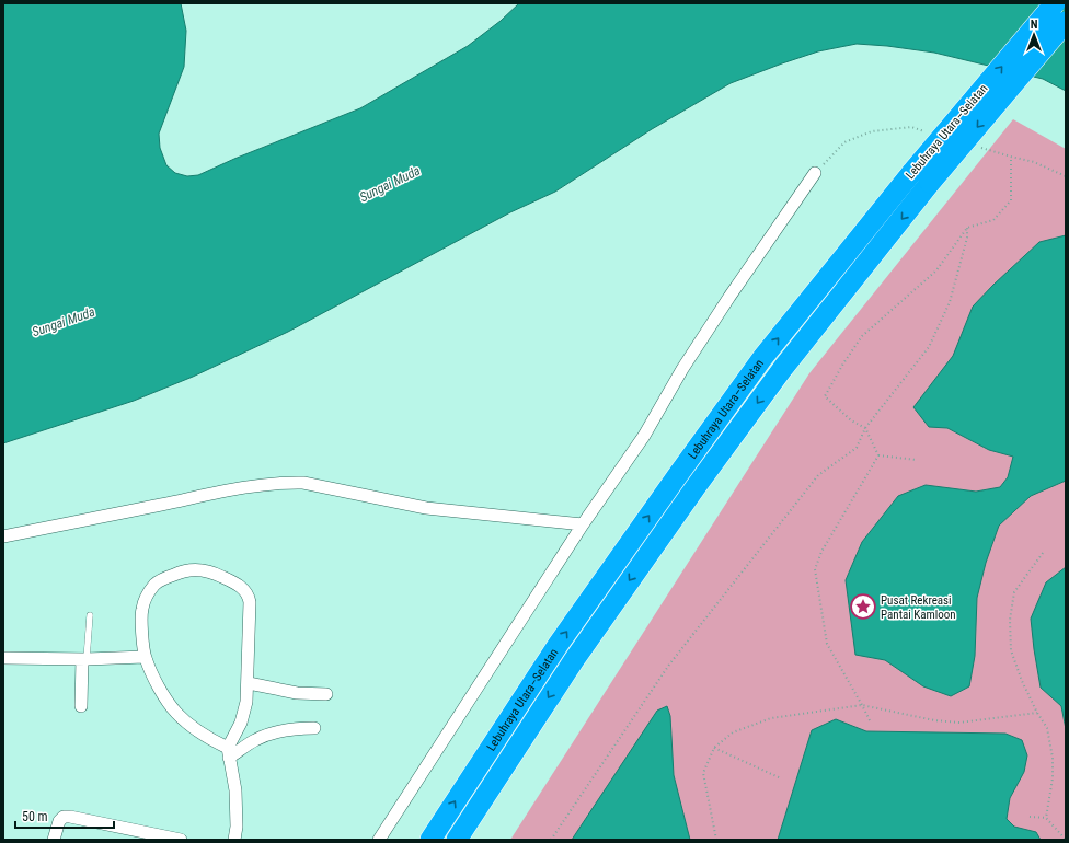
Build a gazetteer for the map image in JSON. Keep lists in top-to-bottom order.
{
  "streets": {
    "highway": ["Lebuhraya Utara–Selatan"]
  },
  "water": ["Sungai Muda"],
  "places": {
    "place": ["Pusat Rekreasi Pantai Kamloon"]
  },
  "scale_bar": "50 m",
  "north": "top"
}
